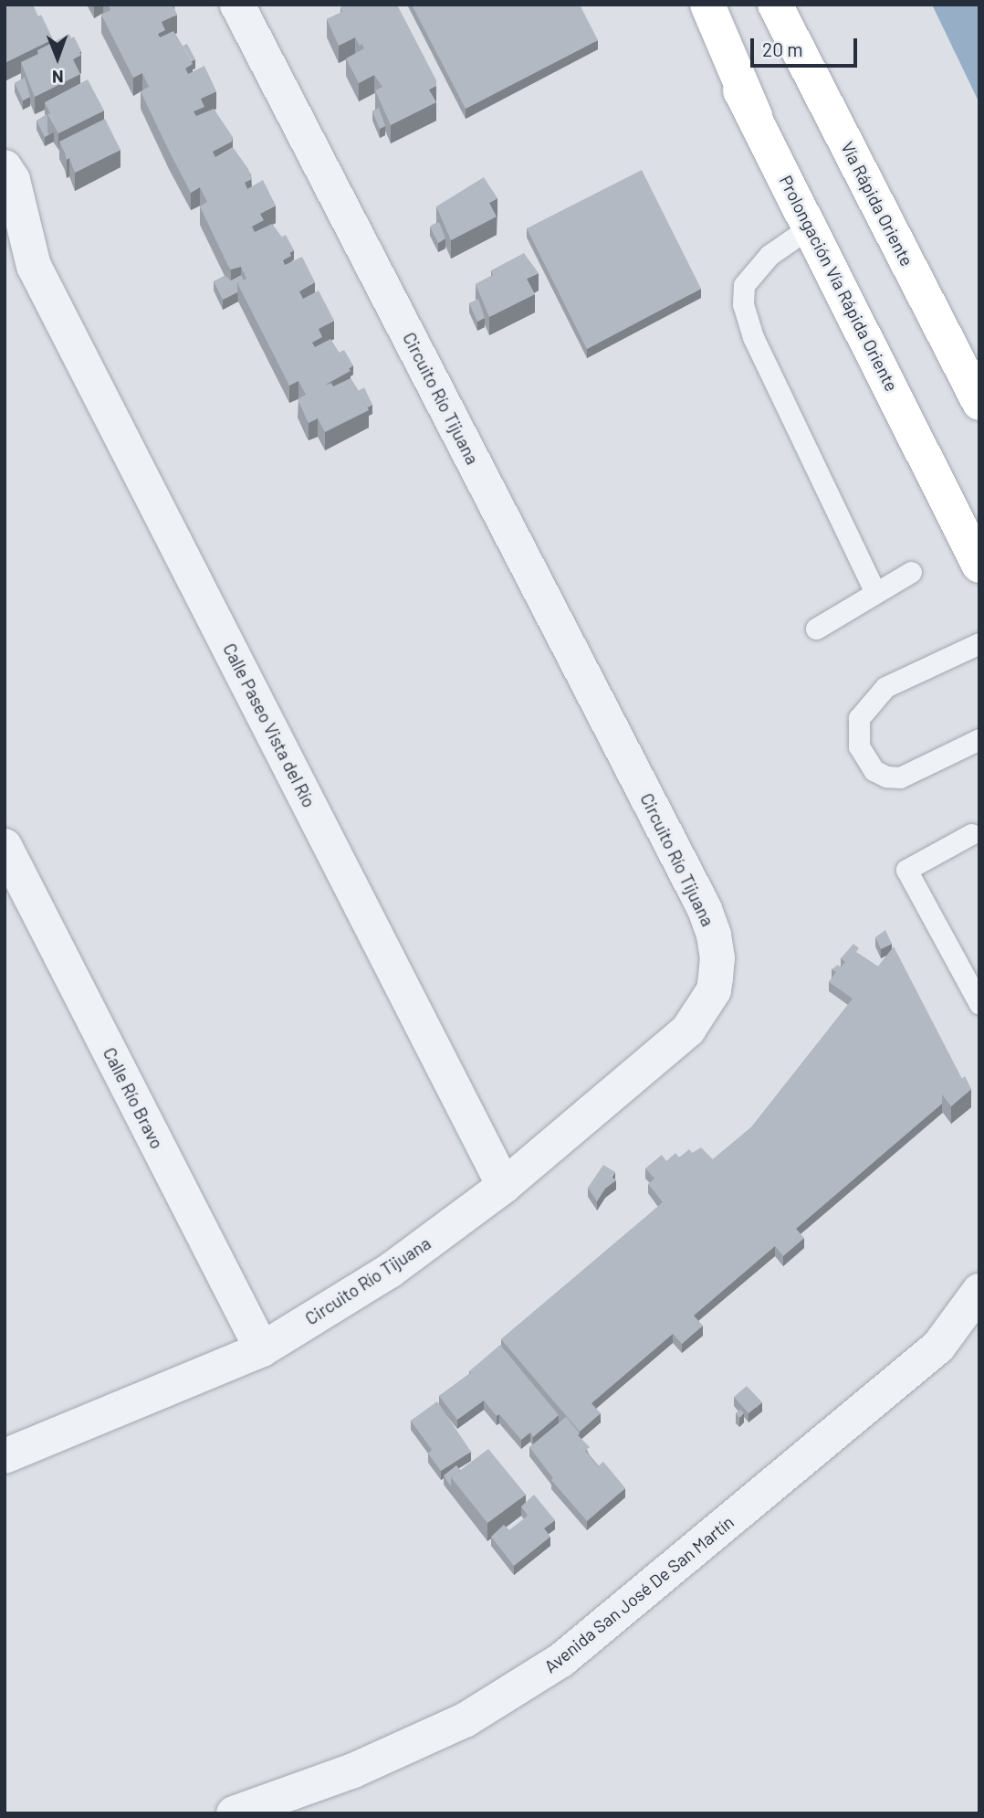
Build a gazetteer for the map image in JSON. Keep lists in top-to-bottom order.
{
  "streets": {
    "main road": ["Vía Rápida Oriente", "Prolongación Vía Rápida Oriente"],
    "street": [
      "Circuito Río Tijuana",
      "Calle Paseo Vista del Río",
      "Calle Río Bravo",
      "Avenida San José De San Martín"
    ]
  },
  "crossings": [
    ["Circuito Río Tijuana", "Calle Paseo Vista del Río"],
    ["Circuito Río Tijuana", "Calle Río Bravo"]
  ],
  "scale_bar": "20 m",
  "north": "bottom"
}
